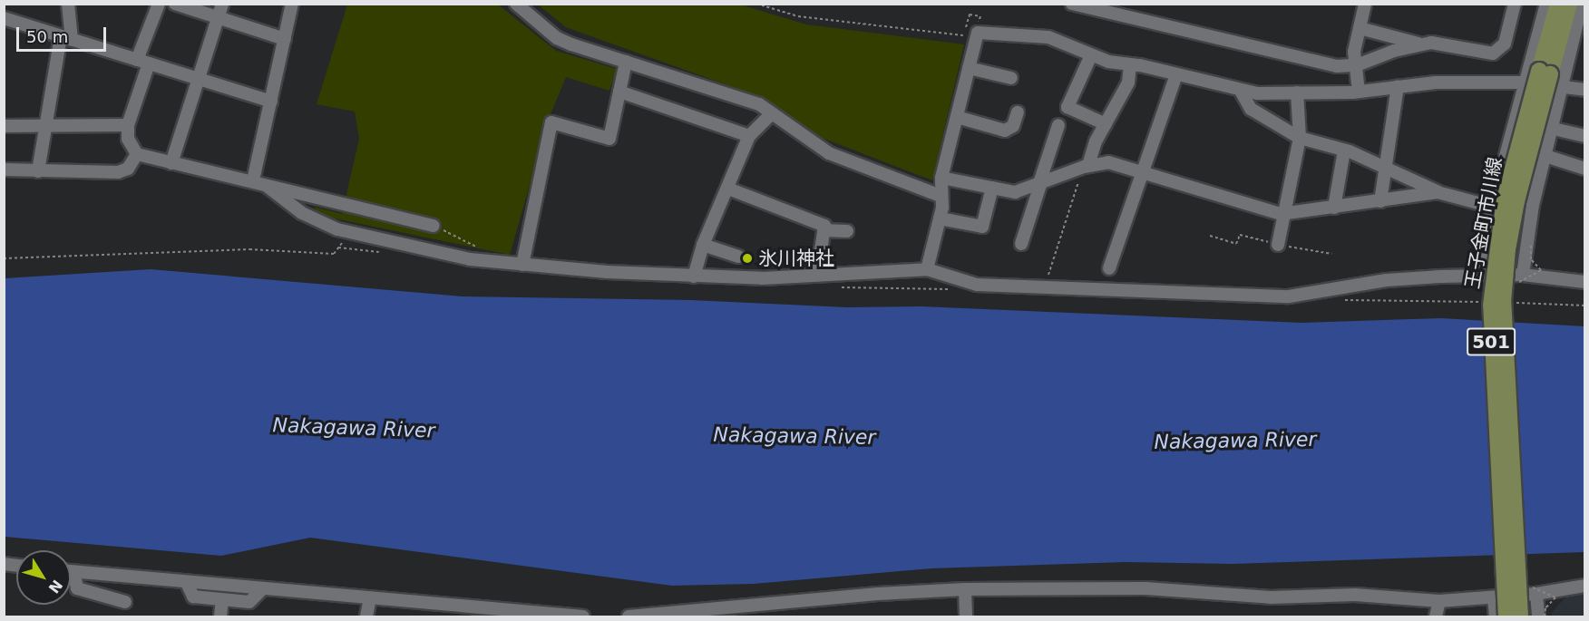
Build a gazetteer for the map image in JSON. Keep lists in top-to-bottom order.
{
  "streets": {
    "main road": ["王子金町市川線", "501"]
  },
  "water": ["Nakagawa River"],
  "places": ["氷川神社"],
  "scale_bar": "50 m",
  "north": "bottom right"
}
